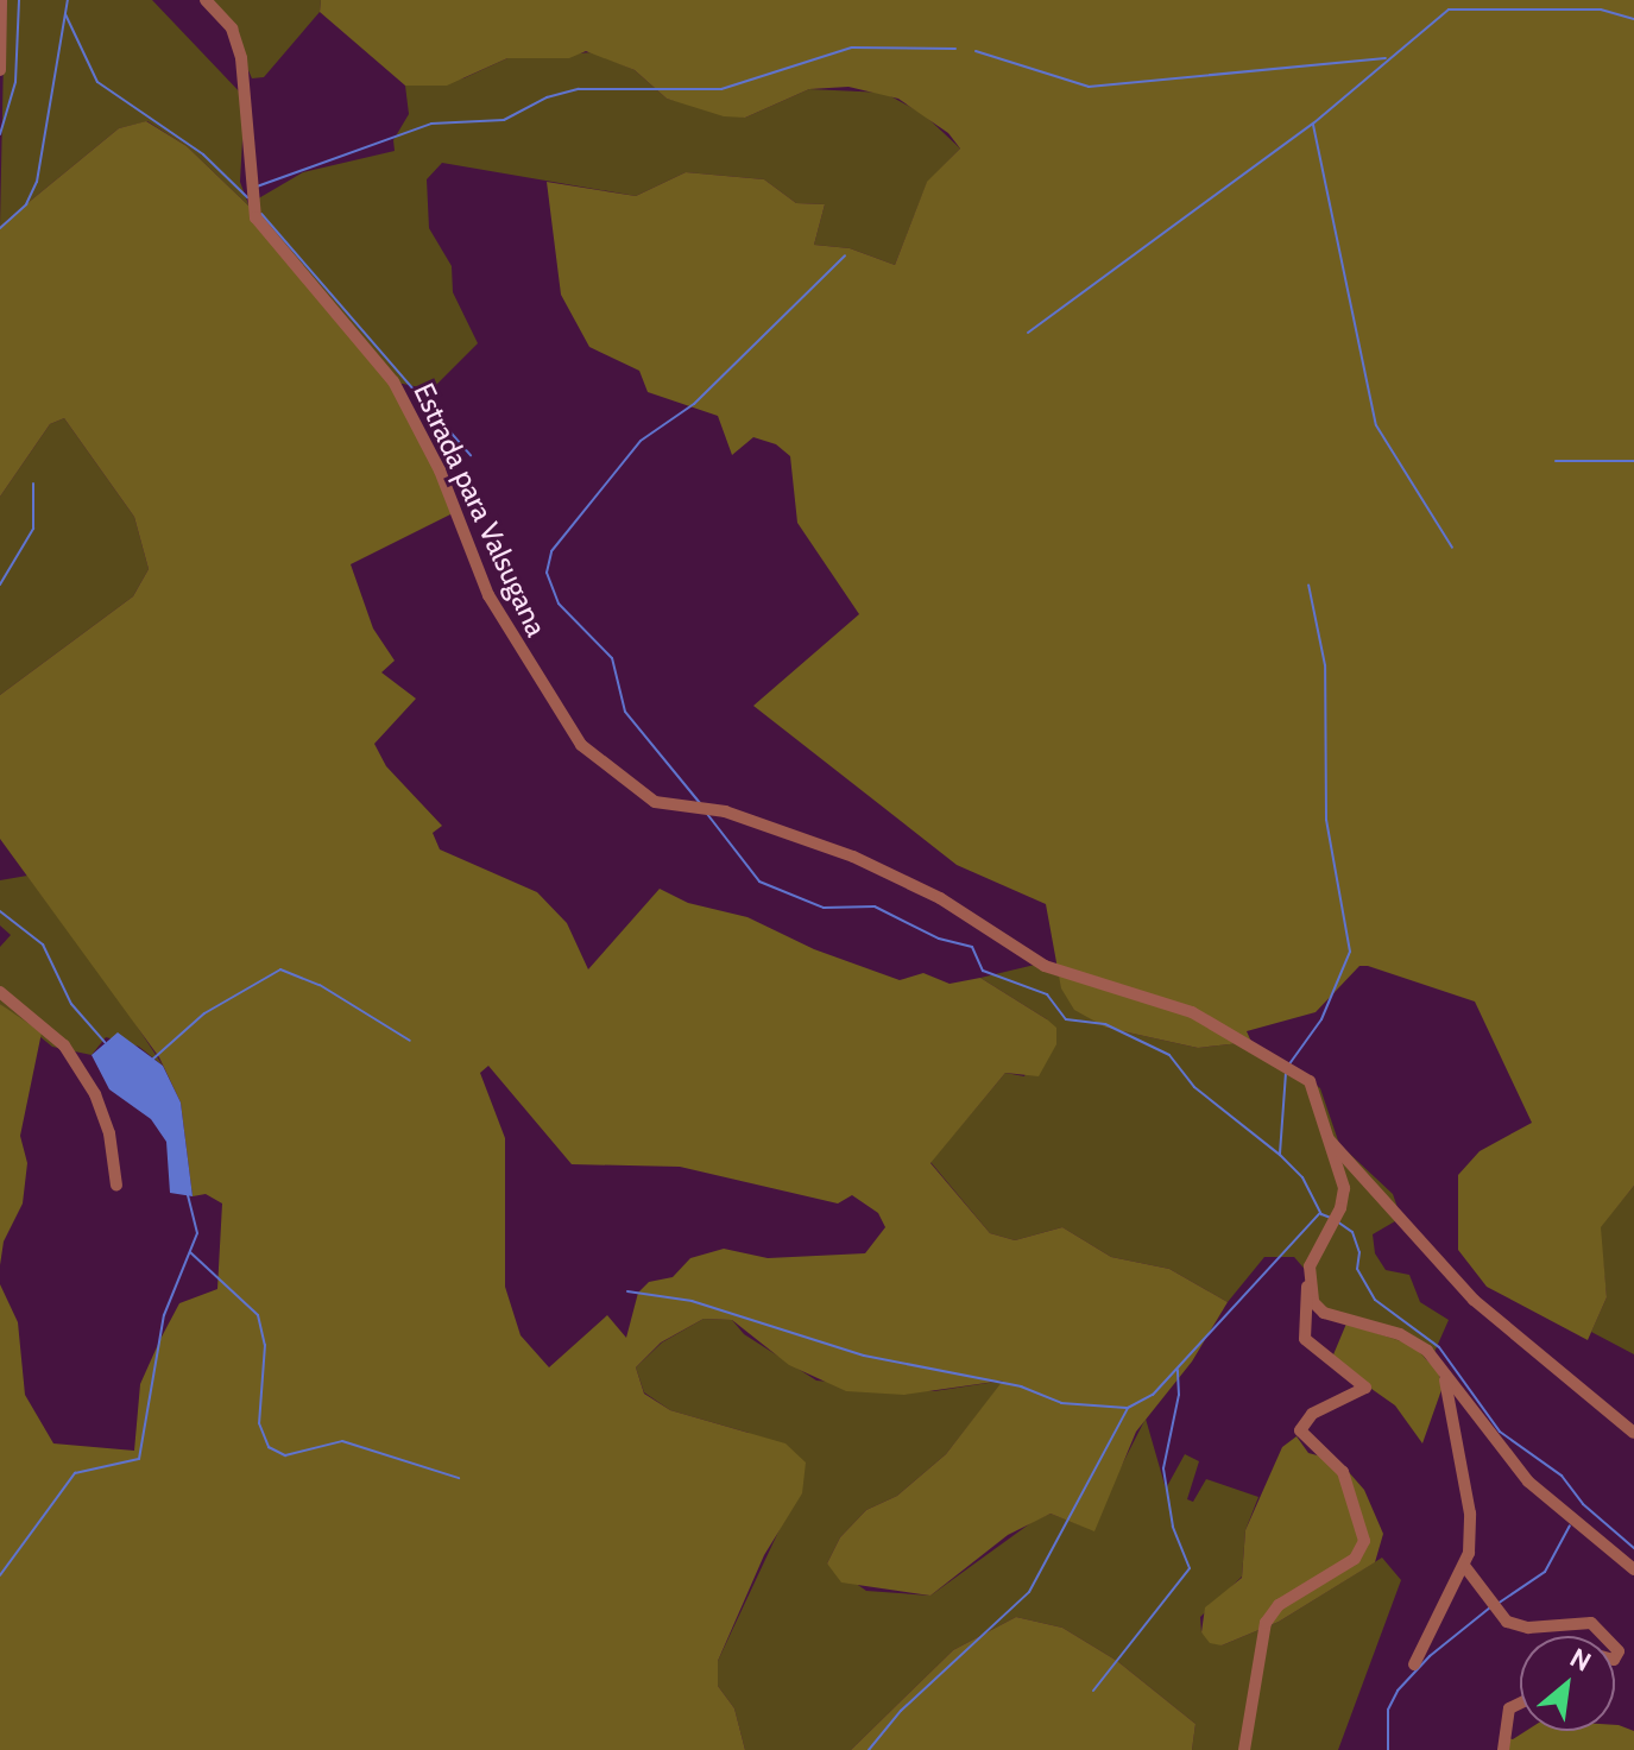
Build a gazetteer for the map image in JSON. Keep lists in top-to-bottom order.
{
  "streets": {
    "street": ["Estrada para Valsugana"]
  },
  "north": "top right"
}
